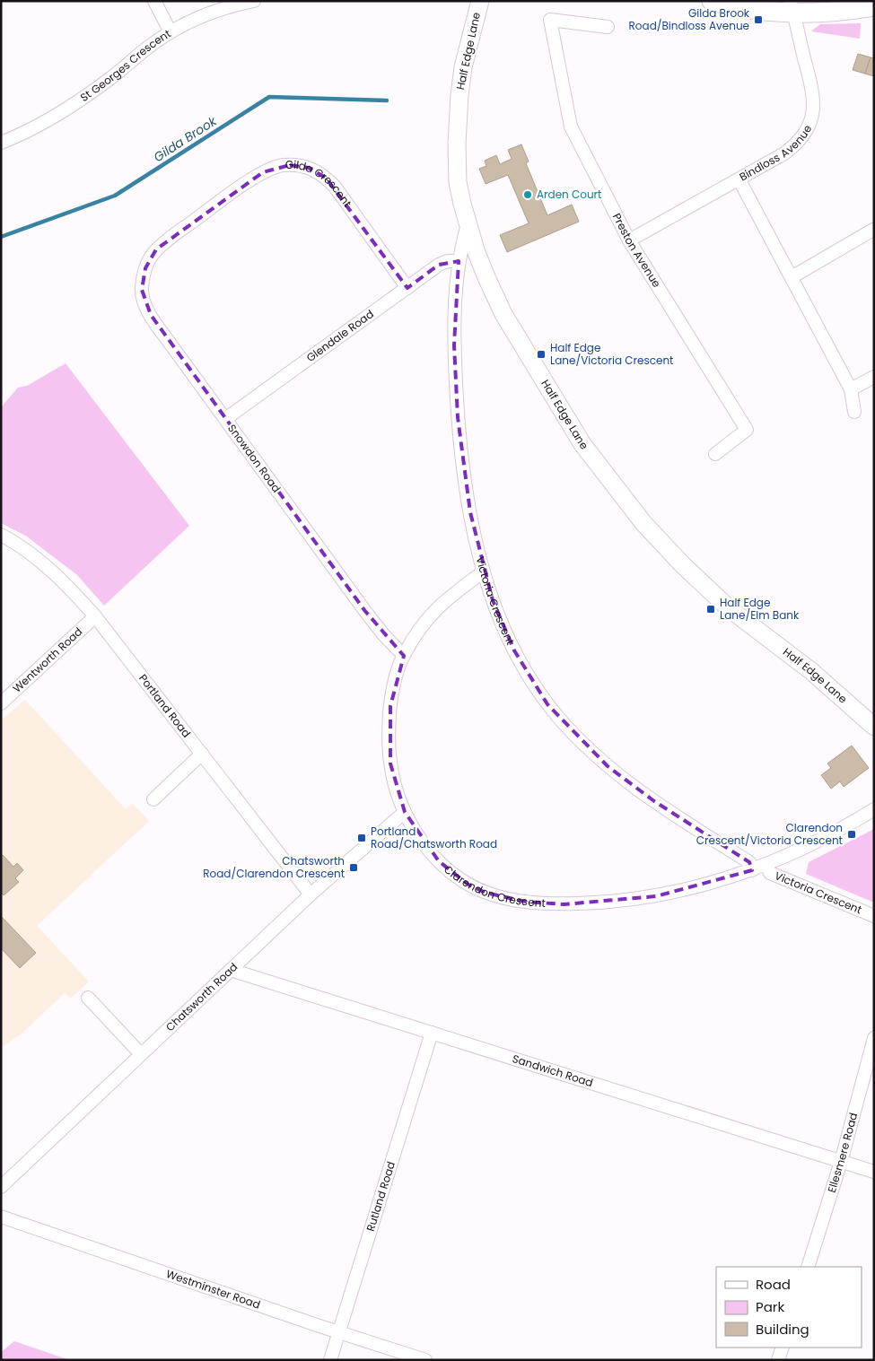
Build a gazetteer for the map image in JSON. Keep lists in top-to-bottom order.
{
  "streets": {
    "main road": ["Half Edge Lane"],
    "street": [
      "St Georges Crescent",
      "Bindloss Avenue",
      "Gilda Crescent",
      "Preston Avenue",
      "Glendale Road",
      "Snowdon Road",
      "Victoria Crescent",
      "Wentworth Road",
      "Portland Road",
      "Clarendon Crescent",
      "Chatsworth Road",
      "Sandwich Road",
      "Ellesmere Road",
      "Rutland Road",
      "Westminster Road"
    ]
  },
  "crossings": [
    ["Half Edge Lane", "Victoria Crescent"],
    ["Bindloss Avenue", "Preston Avenue"],
    ["Gilda Crescent", "Glendale Road"],
    ["Gilda Crescent", "Snowdon Road"],
    ["Glendale Road", "Snowdon Road"],
    ["Glendale Road", "Victoria Crescent"],
    ["Snowdon Road", "Clarendon Crescent"],
    ["Victoria Crescent", "Clarendon Crescent"],
    ["Wentworth Road", "Portland Road"],
    ["Portland Road", "Chatsworth Road"],
    ["Clarendon Crescent", "Chatsworth Road"],
    ["Chatsworth Road", "Sandwich Road"],
    ["Sandwich Road", "Ellesmere Road"],
    ["Sandwich Road", "Rutland Road"],
    ["Rutland Road", "Westminster Road"]
  ],
  "water": ["Gilda Brook"],
  "places": {
    "transit": [
      "Gilda Brook Road/Bindloss Avenue",
      "Half Edge Lane/Victoria Crescent",
      "Half Edge Lane/Elm Bank",
      "Clarendon Crescent/Victoria Crescent",
      "Portland Road/Chatsworth Road",
      "Chatsworth Road/Clarendon Crescent"
    ],
    "other": ["Arden Court"]
  },
  "legend": ["Road", "Park", "Building"]
}
